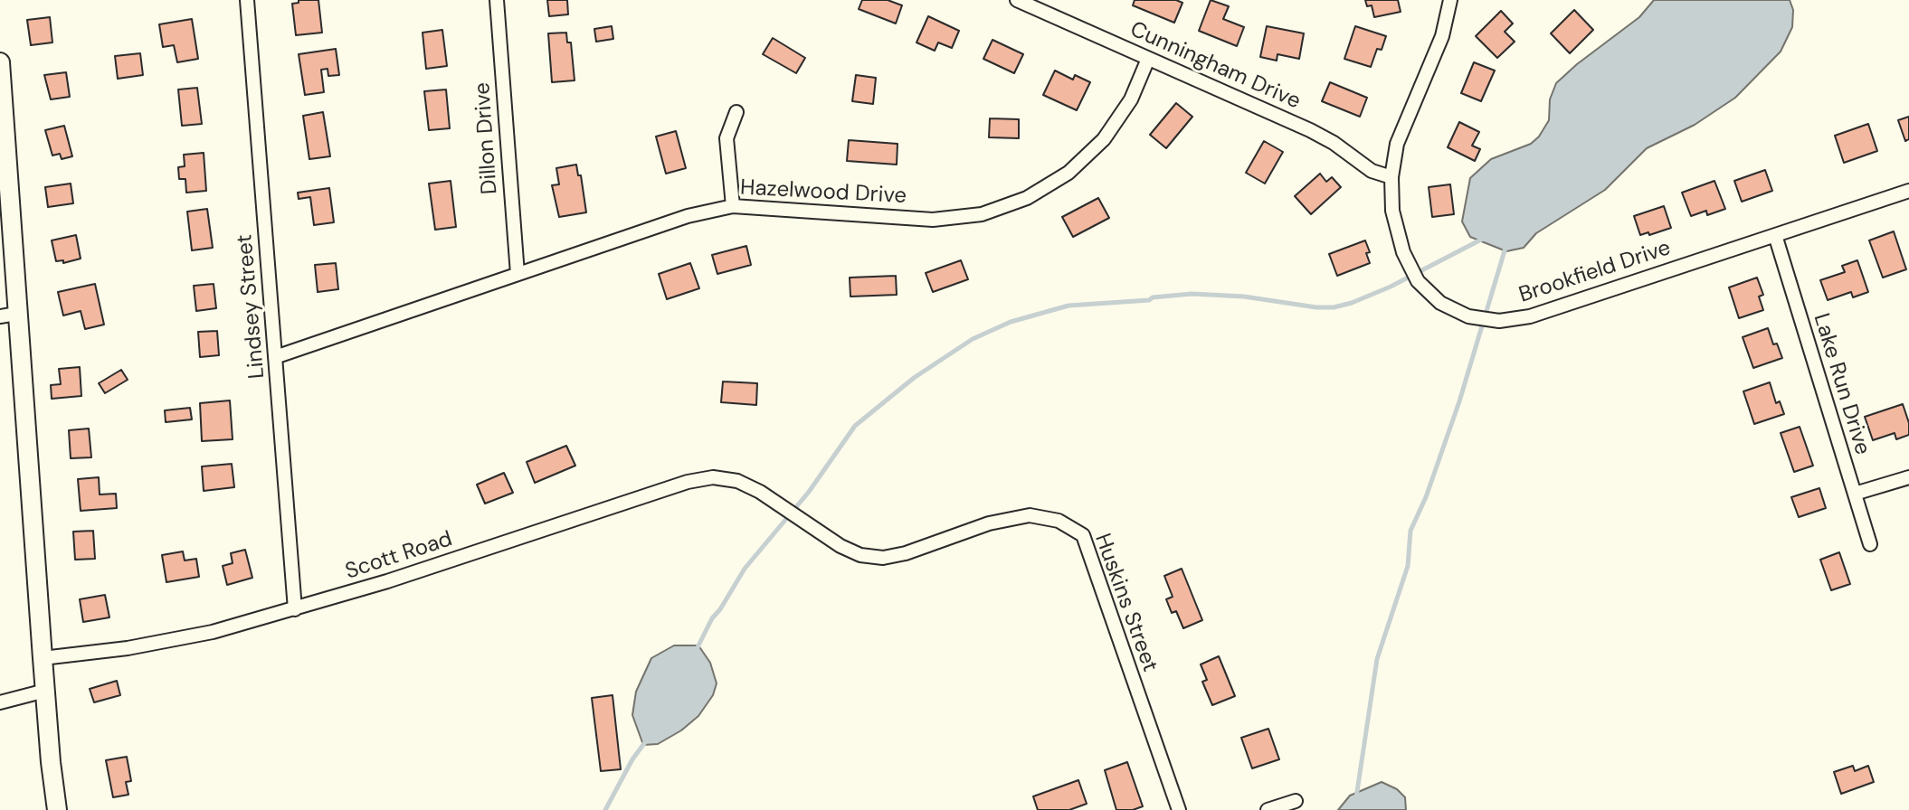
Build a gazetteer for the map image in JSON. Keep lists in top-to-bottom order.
{
  "streets": {
    "street": [
      "Cunningham Drive",
      "Dillon Drive",
      "Hazelwood Drive",
      "Brookfield Drive",
      "Lindsey Street",
      "Lake Run Drive",
      "Scott Road",
      "Huskins Street"
    ]
  },
  "crossings": [
    ["Cunningham Drive", "Hazelwood Drive"],
    ["Cunningham Drive", "Brookfield Drive"],
    ["Dillon Drive", "Hazelwood Drive"],
    ["Hazelwood Drive", "Lindsey Street"],
    ["Brookfield Drive", "Lake Run Drive"],
    ["Lindsey Street", "Scott Road"],
    ["Scott Road", "Huskins Street"]
  ]
}
